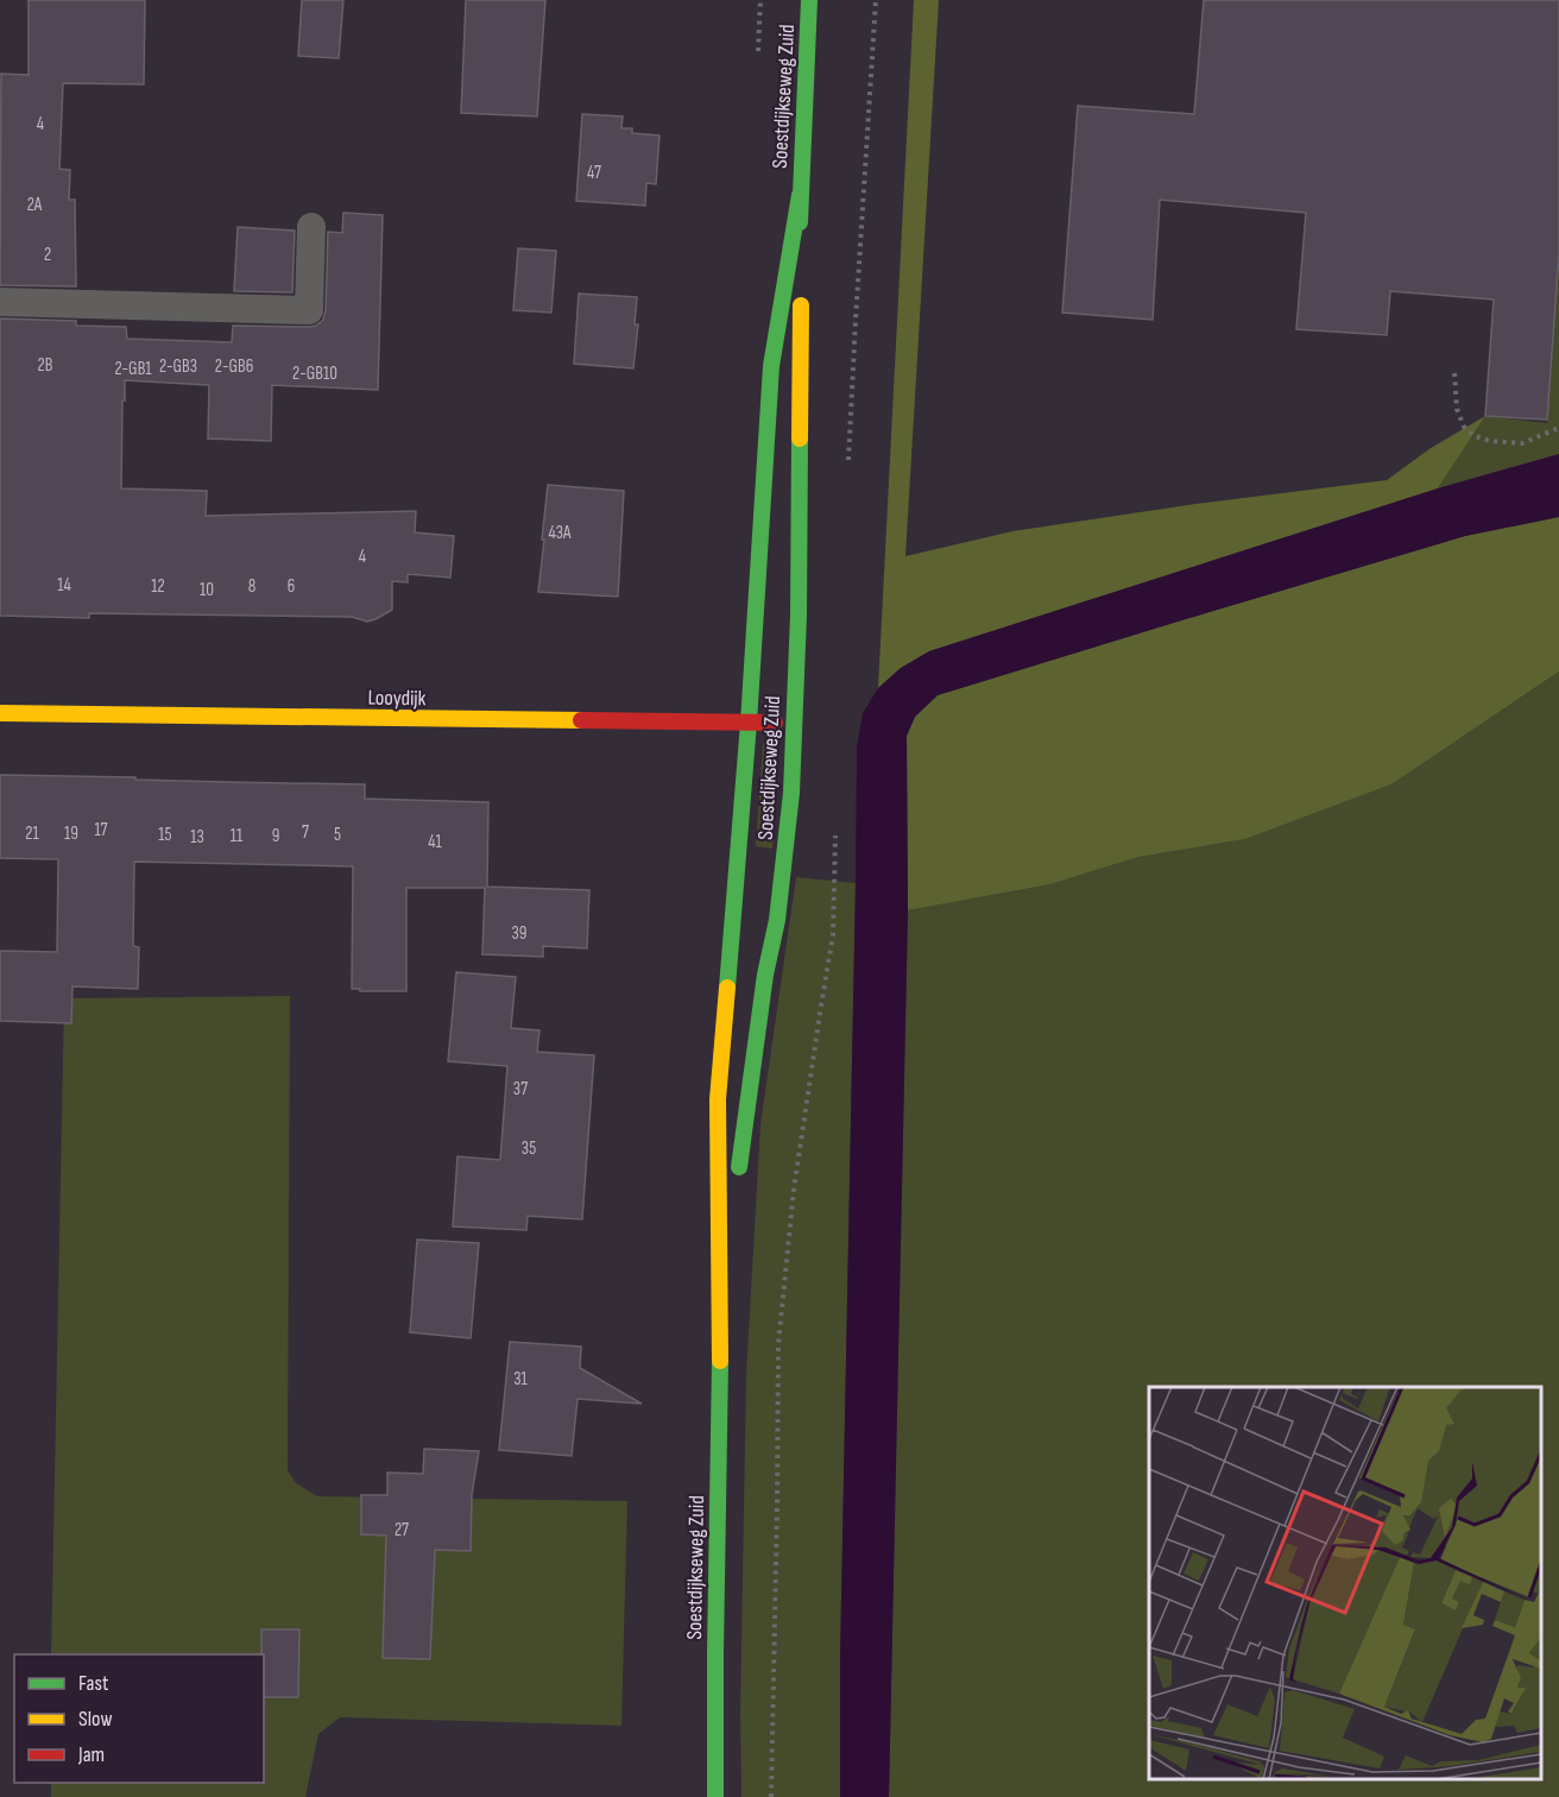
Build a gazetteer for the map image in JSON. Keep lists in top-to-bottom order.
{
  "streets": {
    "main road": ["Soestdijkseweg Zuid", "Looydijk"]
  },
  "crossings": [
    ["Soestdijkseweg Zuid", "Looydijk"]
  ],
  "house_numbers": [
    "4",
    "47",
    "2A",
    "2",
    "2B",
    "2-GB3",
    "2-GB6",
    "2-GB1",
    "2-GB10",
    "43A",
    "4",
    "14",
    "12",
    "8",
    "6",
    "10",
    "17",
    "7",
    "21",
    "19",
    "15",
    "5",
    "11",
    "9",
    "13",
    "41",
    "39",
    "37",
    "35",
    "31",
    "27"
  ],
  "legend": ["Fast", "Slow", "Jam"]
}
